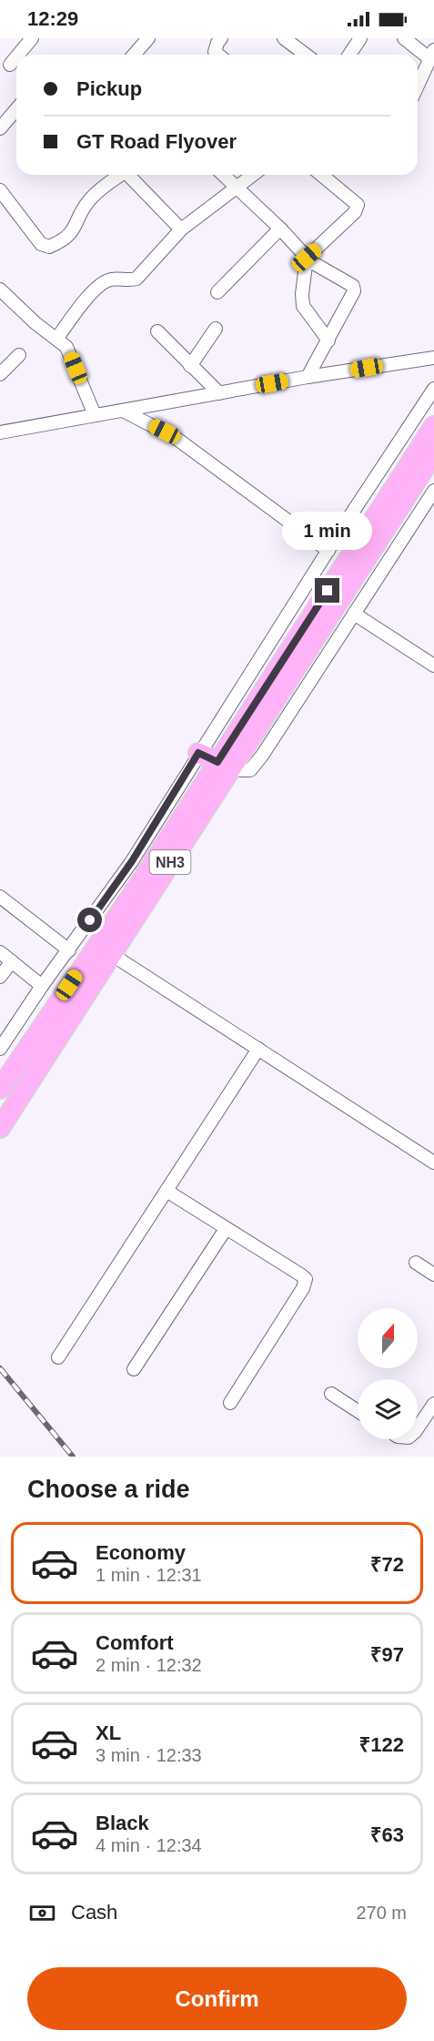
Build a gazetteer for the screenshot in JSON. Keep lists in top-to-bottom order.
{
  "streets": {
    "highway": ["NH3"]
  },
  "north": "top",
  "page": {
    "status": "12:29",
    "banner": ["Pickup", "GT Road Flyover"],
    "bubble": "1 min",
    "heading": "Choose a ride",
    "list": [
      {
        "name": "Economy",
        "note": "1 min · 12:31",
        "value": "₹72"
      },
      {
        "name": "Comfort",
        "note": "2 min · 12:32",
        "value": "₹97"
      },
      {
        "name": "XL",
        "note": "3 min · 12:33",
        "value": "₹122"
      },
      {
        "name": "Black",
        "note": "4 min · 12:34",
        "value": "₹63"
      }
    ],
    "pay": ["Cash", "270 m"],
    "buttons": "Confirm"
  }
}
